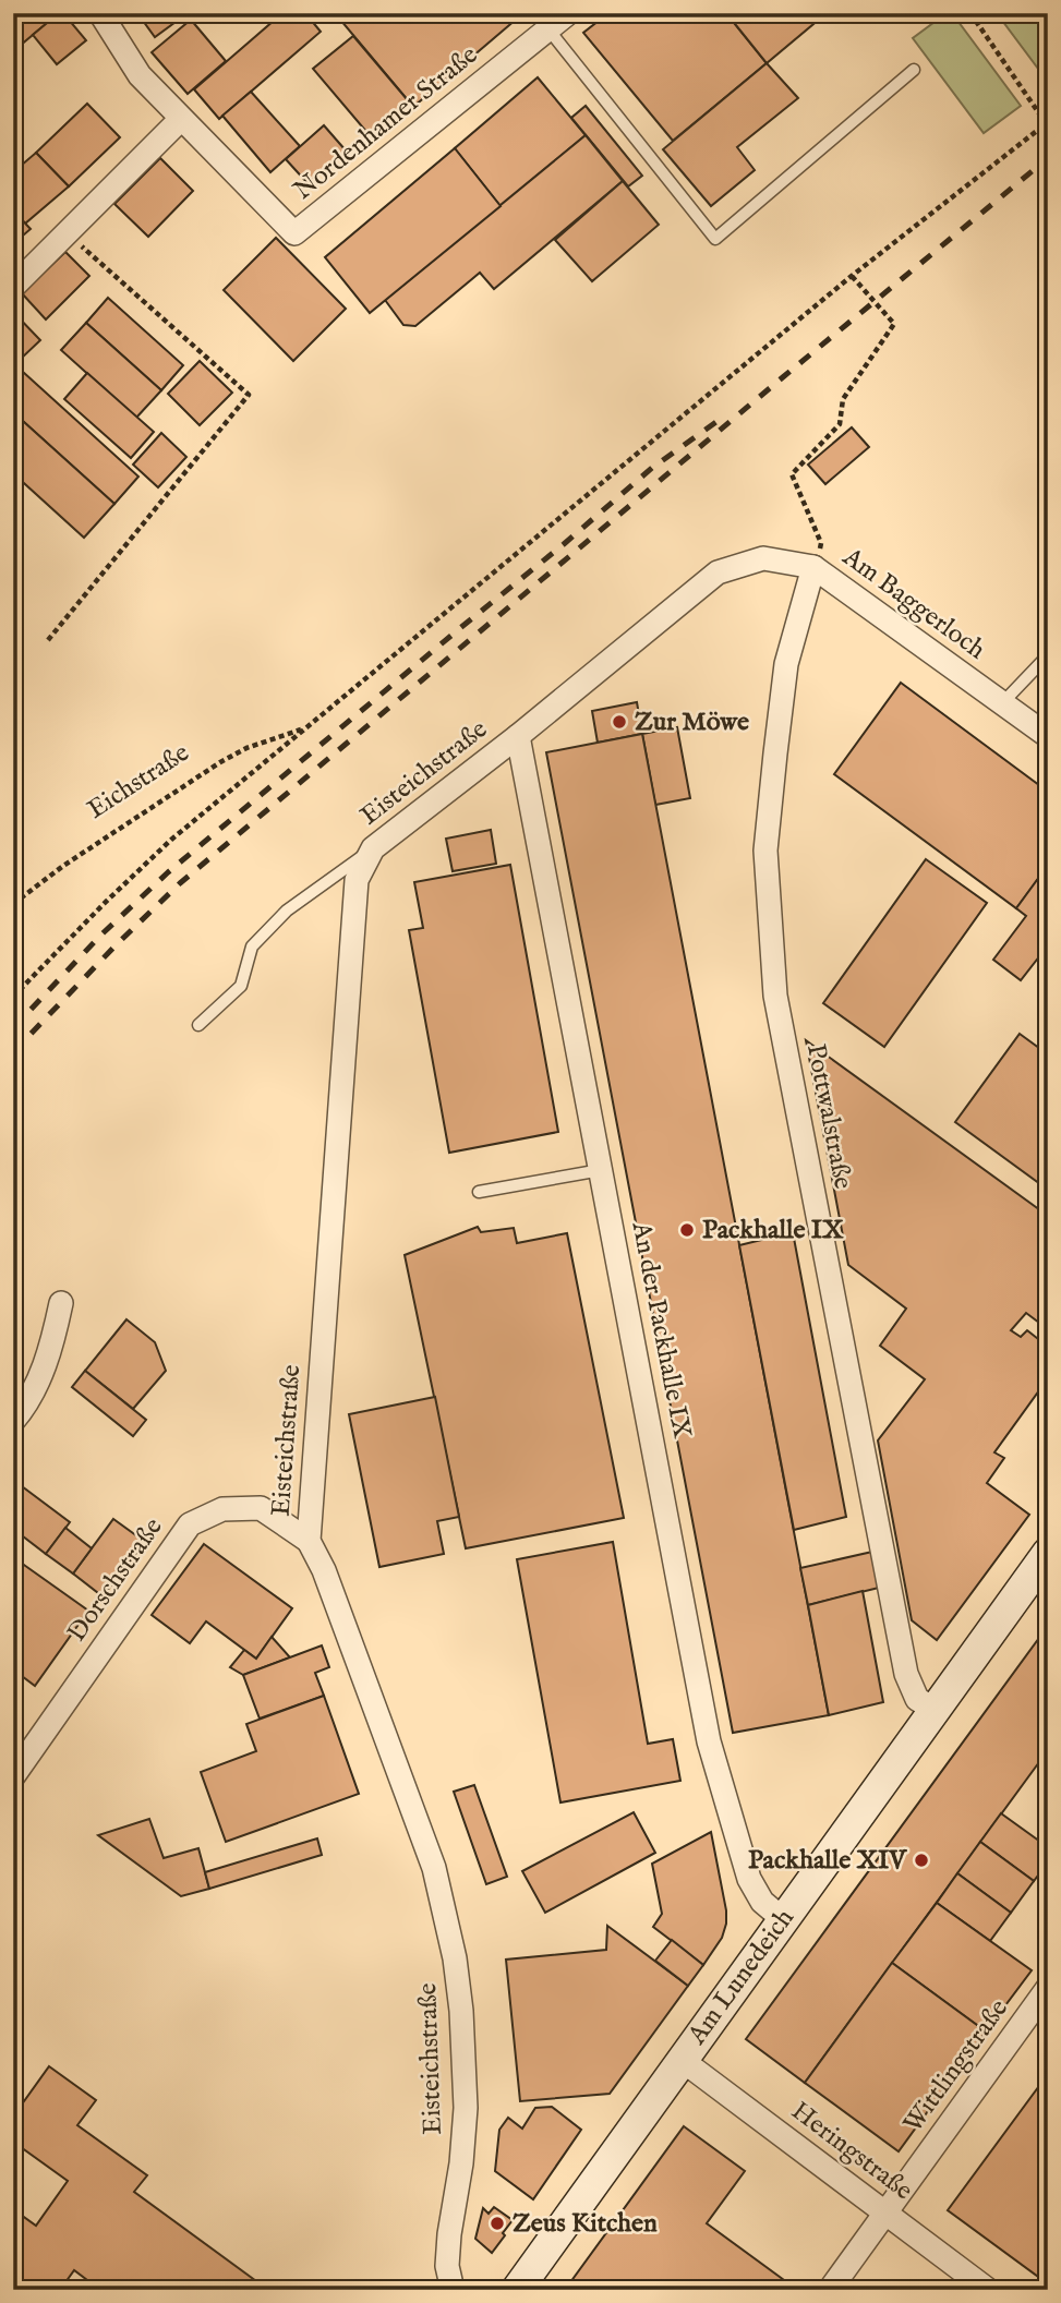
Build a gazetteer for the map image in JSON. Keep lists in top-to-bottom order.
{
  "streets": {
    "street": [
      "Nordenhamer Straße",
      "Am Baggerloch",
      "Eisteichstraße",
      "Pottwalstraße",
      "An der Packhalle IX",
      "Dorschstraße",
      "Am Lunedeich",
      "Wittlingstraße",
      "Heringstraße"
    ],
    "path": ["Eichstraße"]
  },
  "crossings": [
    ["Am Baggerloch", "Eisteichstraße"],
    ["Am Baggerloch", "Pottwalstraße"],
    ["Am Baggerloch", "An der Packhalle IX"],
    ["Eisteichstraße", "An der Packhalle IX"],
    ["Eisteichstraße", "Dorschstraße"],
    ["Pottwalstraße", "Am Lunedeich"],
    ["An der Packhalle IX", "Am Lunedeich"],
    ["Am Lunedeich", "Heringstraße"],
    ["Wittlingstraße", "Heringstraße"]
  ],
  "places": [
    "Zur Möwe",
    "Packhalle IX",
    "Packhalle XIV",
    "Zeus Kitchen"
  ]
}
